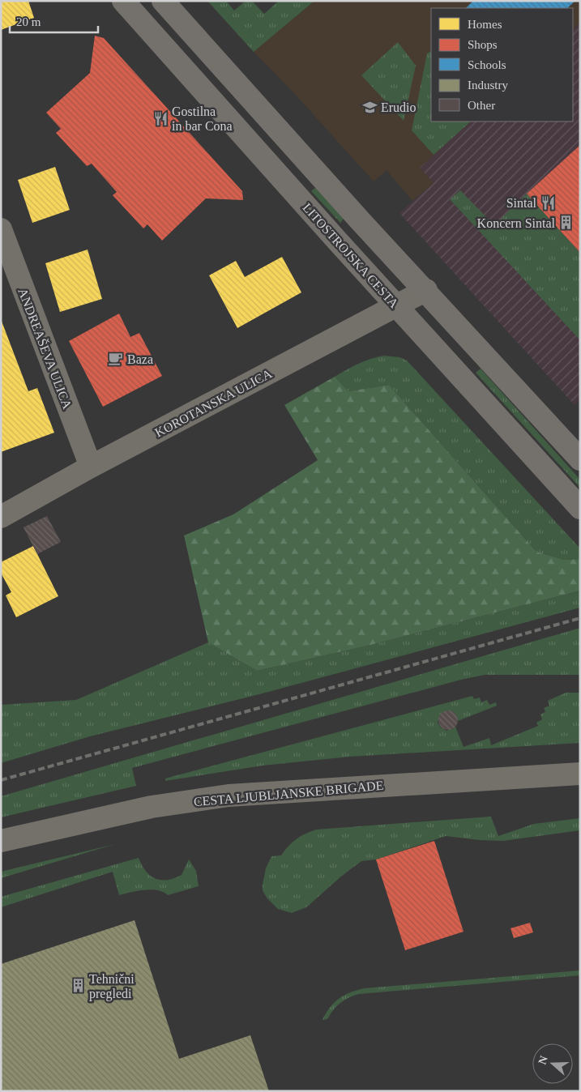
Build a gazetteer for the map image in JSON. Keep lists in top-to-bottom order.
{
  "streets": {
    "main road": ["LITOSTROJSKA CESTA"],
    "street": ["ANDREAŠEVA ULICA", "KOROTANSKA ULICA", "CESTA LJUBLJANSKE BRIGADE"]
  },
  "crossings": [
    ["LITOSTROJSKA CESTA", "KOROTANSKA ULICA"],
    ["ANDREAŠEVA ULICA", "KOROTANSKA ULICA"]
  ],
  "places": {
    "school or university": ["Erudio"],
    "restaurant": ["Gostilna in bar Cona", "Sintal"],
    "building": ["Koncern Sintal", "Tehnični pregledi"],
    "cafe": ["Baza"]
  },
  "legend": [
    "Homes",
    "Shops",
    "Schools",
    "Industry",
    "Other"
  ],
  "scale_bar": "20 m",
  "north": "left"
}
